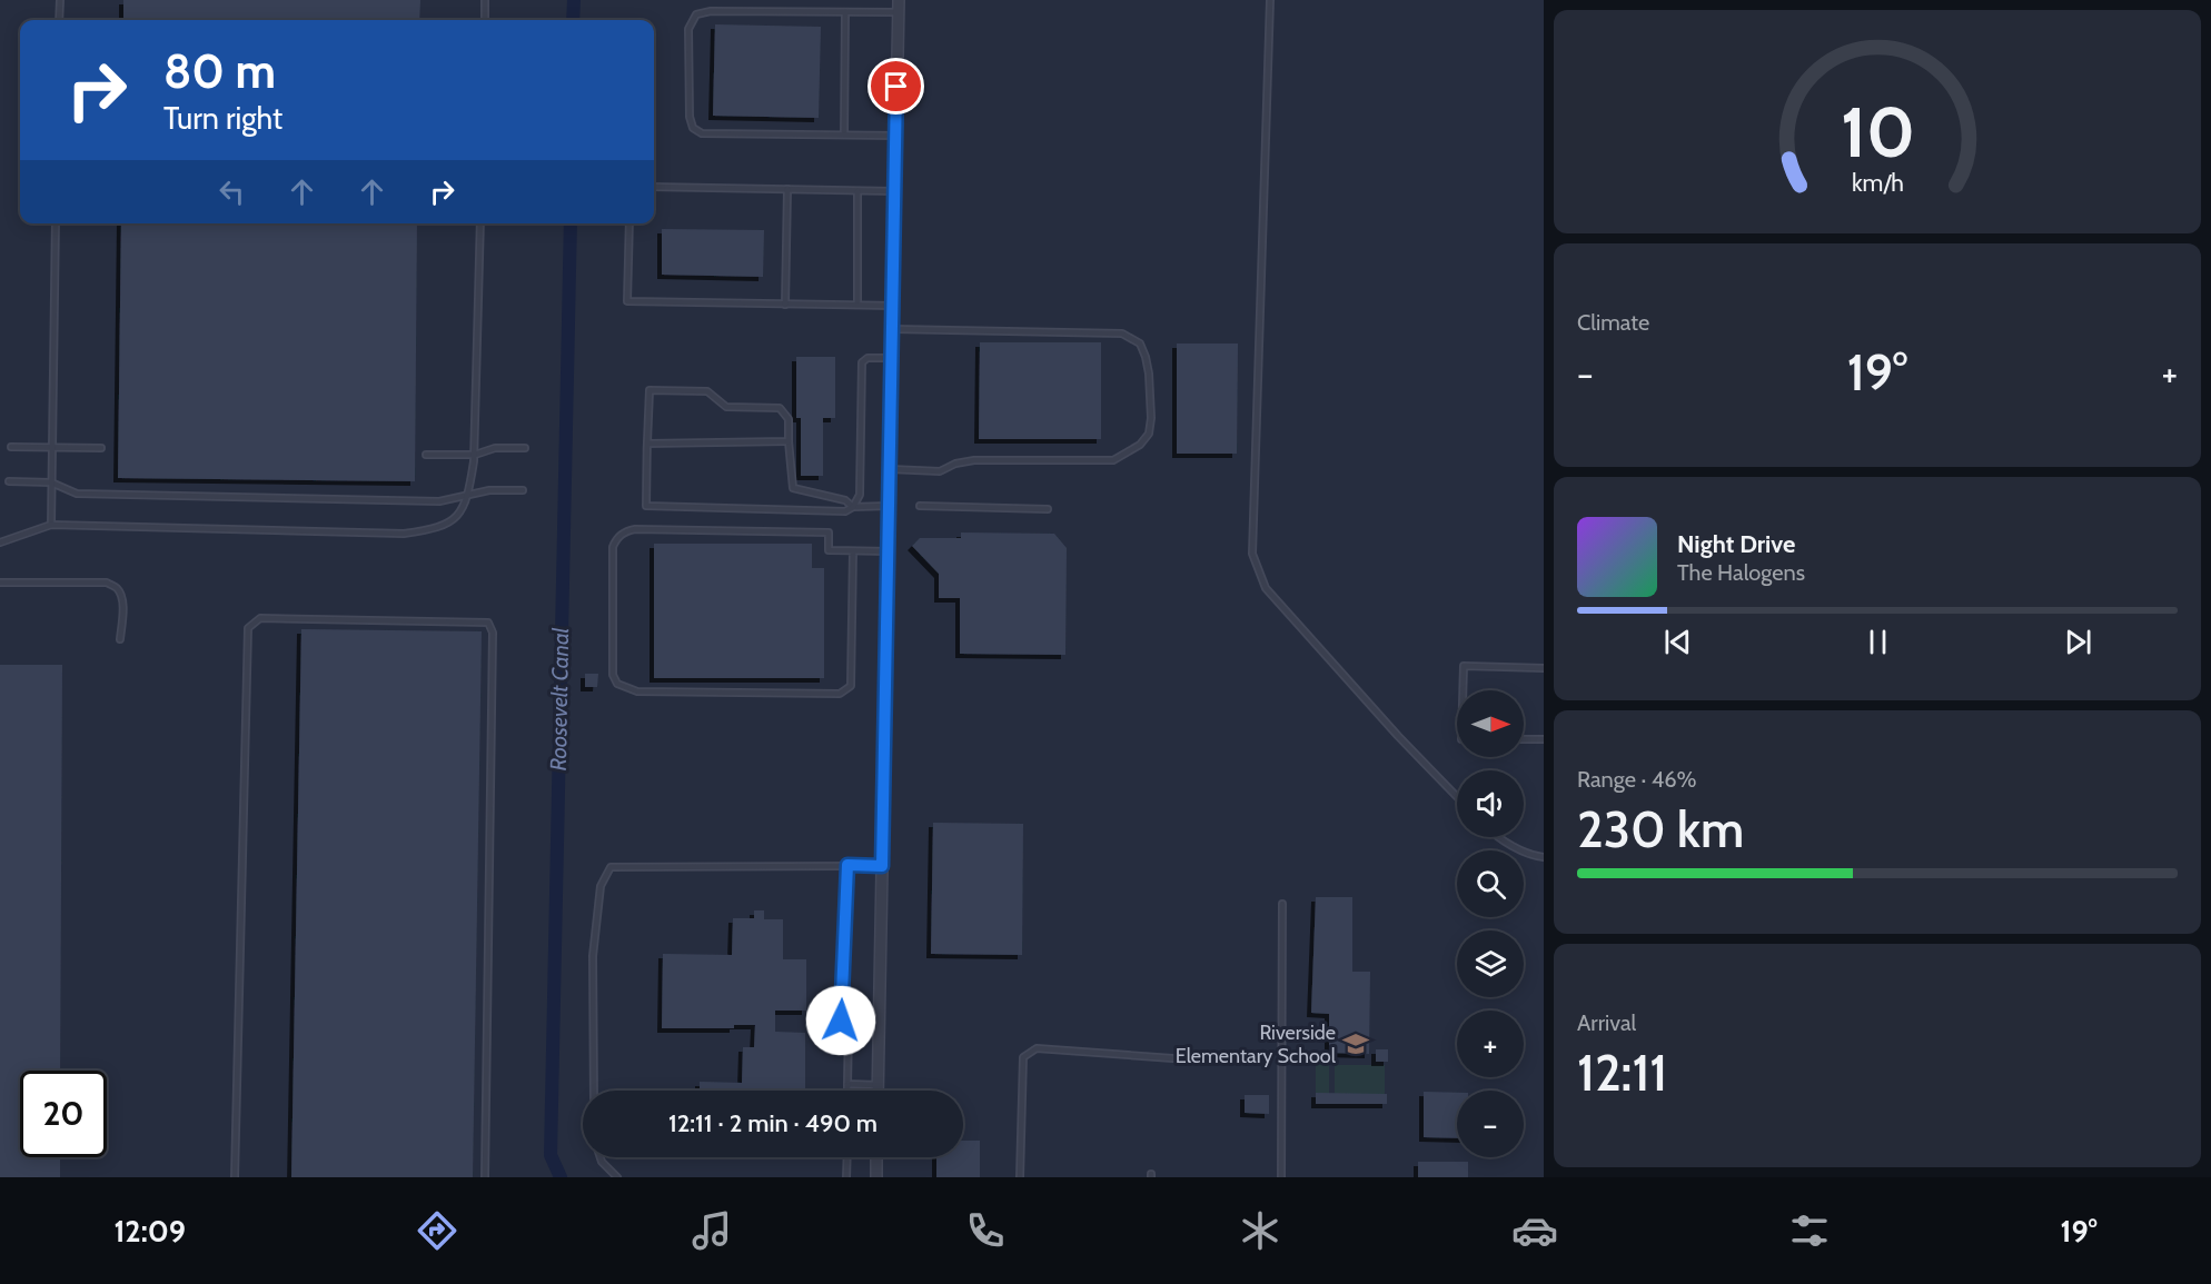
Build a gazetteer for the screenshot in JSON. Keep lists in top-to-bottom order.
{
  "water": ["Roosevelt Canal"],
  "places": {
    "school or university": ["Riverside Elementary School"]
  },
  "north": "right",
  "page": {
    "turn": ["80 m", "Turn right"],
    "tile": [
      "Climate",
      ["Range · 46%", "230 km"],
      ["Arrival", "12:11"]
    ],
    "heat": ["−", "19°", "+"],
    "song": ["Night Drive", "The Halogens"],
    "map_buttons": ["+", "−"],
    "limit": "20",
    "trip": "12:11 · 2 min · 490 m",
    "tabs": ["12:09", "19°"],
    "gauge": ["10", "km/h"]
  }
}
